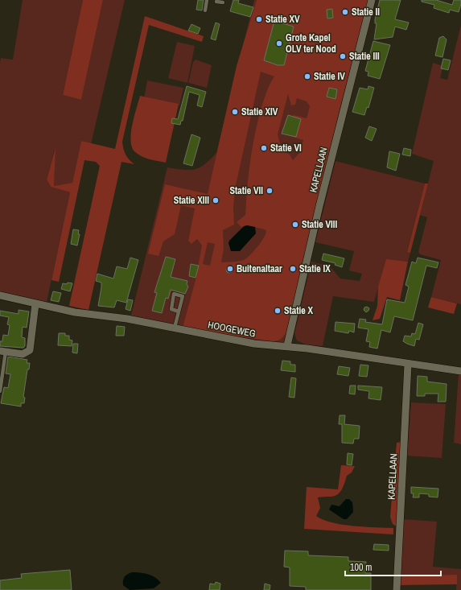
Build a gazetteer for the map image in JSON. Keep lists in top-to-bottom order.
{
  "streets": {
    "street": ["KAPELLAAN", "HOOGEWEG"]
  },
  "crossings": [
    ["KAPELLAAN", "HOOGEWEG"]
  ],
  "places": [
    "Statie II",
    "Statie XV",
    "Grote Kapel OLV ter Nood",
    "Statie III",
    "Statie IV",
    "Statie XIV",
    "Statie VI",
    "Statie VII",
    "Statie XIII",
    "Statie VIII",
    "Buitenaltaar",
    "Statie IX",
    "Statie X"
  ],
  "scale_bar": "100 m"
}
